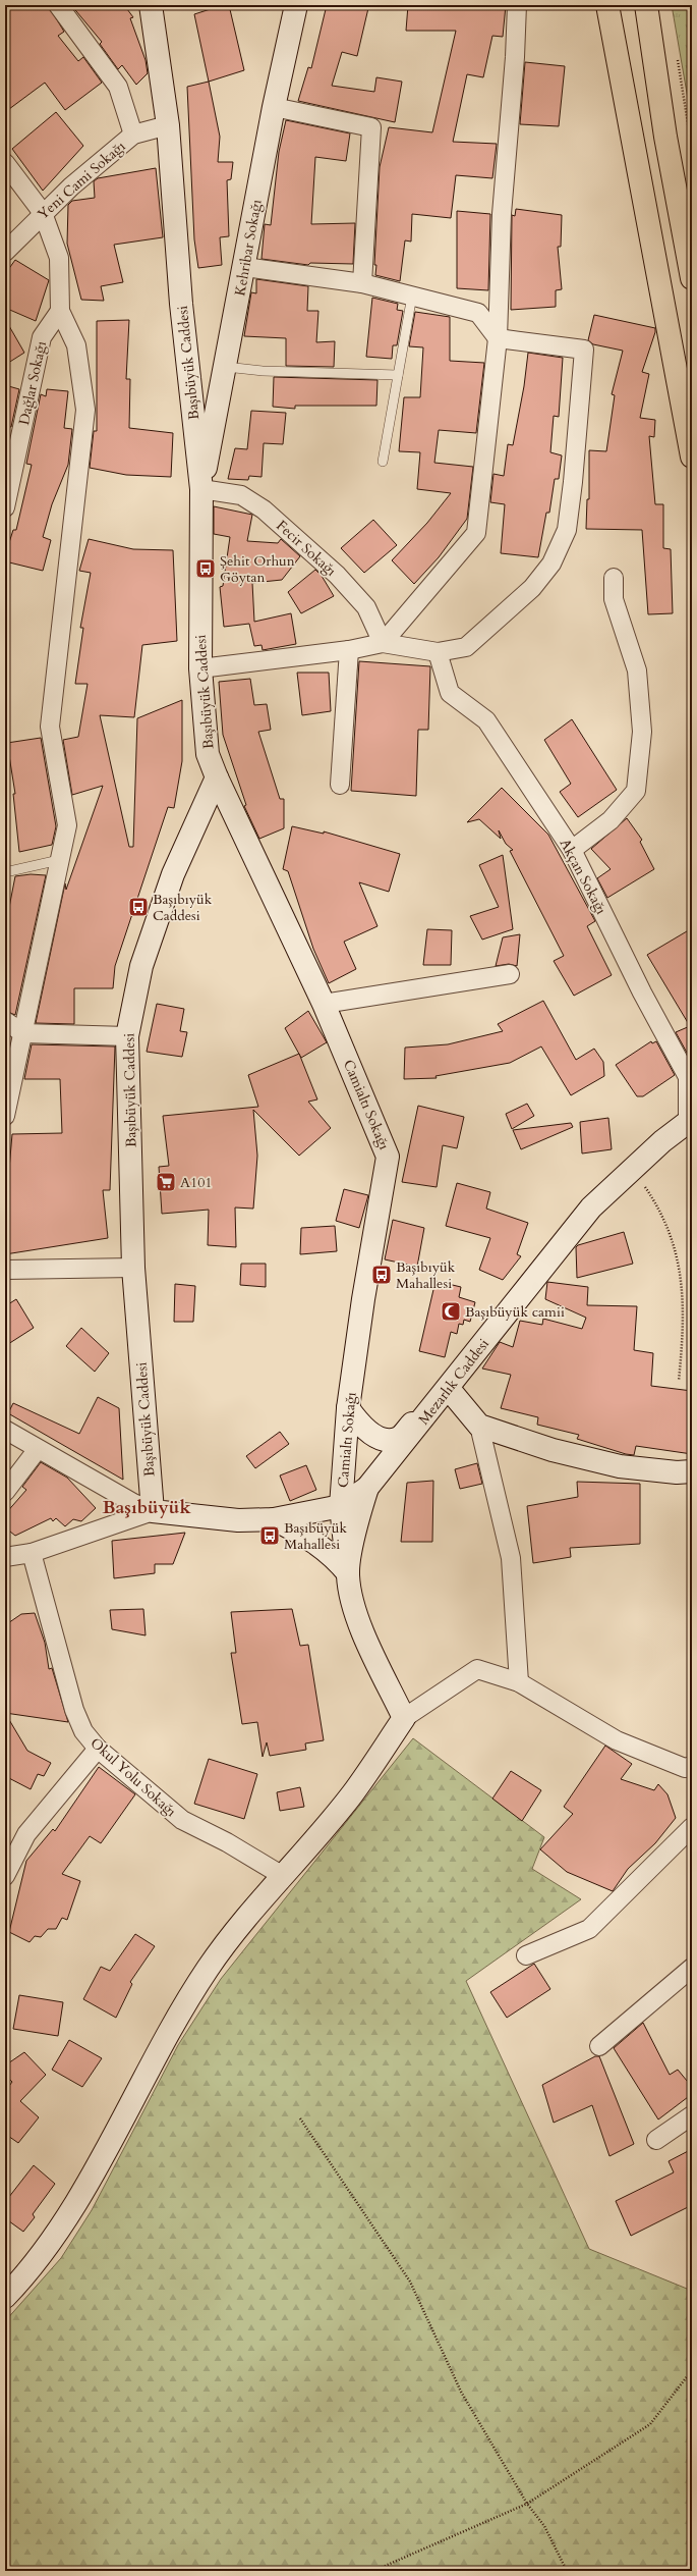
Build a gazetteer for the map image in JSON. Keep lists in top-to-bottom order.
{
  "streets": {
    "main road": [
      "Kehribar Sokağı",
      "Başıbüyük Caddesi",
      "Camialtı Sokağı",
      "Mezarlık Caddesi"
    ],
    "street": [
      "Yeni Cami Sokağı",
      "Dağlar Sokağı",
      "Fecir Sokağı",
      "Akçan Sokağı",
      "Okul Yolu Sokağı"
    ]
  },
  "crossings": [
    ["Yeni Cami Sokağı", "Başıbüyük Caddesi"],
    ["Kehribar Sokağı", "Başıbüyük Caddesi"],
    ["Kehribar Sokağı", "Fecir Sokağı"],
    ["Başıbüyük Caddesi", "Fecir Sokağı"],
    ["Başıbüyük Caddesi", "Camialtı Sokağı"],
    ["Akçan Sokağı", "Mezarlık Caddesi"],
    ["Camialtı Sokağı", "Mezarlık Caddesi"]
  ],
  "districts": ["Başıbüyük"],
  "places": {
    "bus stop": [
      "Şehit Orhun Göytan",
      "Başıbıyük Caddesi",
      "Başıbıyük Mahallesi",
      "Başıbüyük Mahallesi"
    ],
    "supermarket": ["A101"],
    "mosque": ["Başıbüyük camii"]
  }
}
